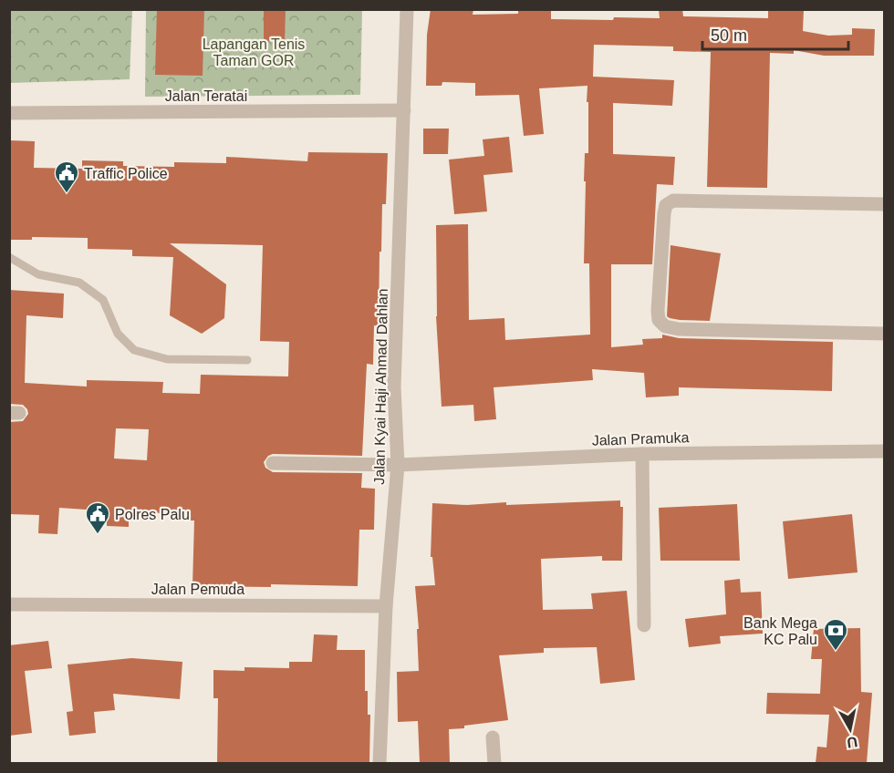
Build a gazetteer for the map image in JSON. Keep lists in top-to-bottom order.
{
  "streets": {
    "street": [
      "Jalan Teratai",
      "Jalan Kyai Haji Ahmad Dahlan",
      "Jalan Pramuka",
      "Jalan Pemuda"
    ]
  },
  "crossings": [
    ["Jalan Teratai", "Jalan Kyai Haji Ahmad Dahlan"],
    ["Jalan Kyai Haji Ahmad Dahlan", "Jalan Pramuka"],
    ["Jalan Kyai Haji Ahmad Dahlan", "Jalan Pemuda"]
  ],
  "parks": ["Lapangan Tenis Taman GOR"],
  "places": {
    "public building": ["Traffic Police", "Polres Palu"],
    "bank": ["Bank Mega KC Palu"]
  },
  "scale_bar": "50 m",
  "north": "bottom"
}
